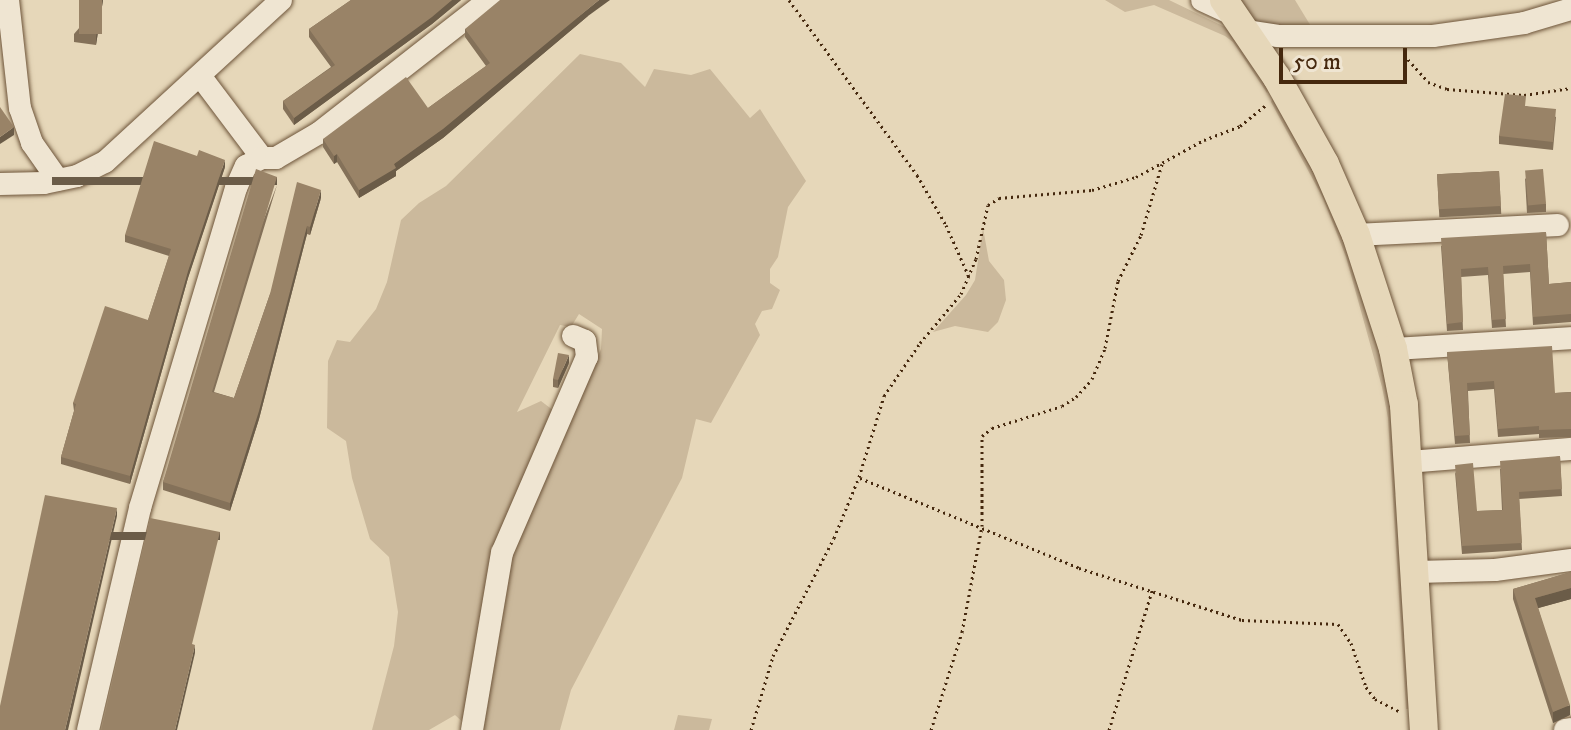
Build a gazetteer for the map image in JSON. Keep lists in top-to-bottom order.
{
  "scale_bar": "50 m"
}
